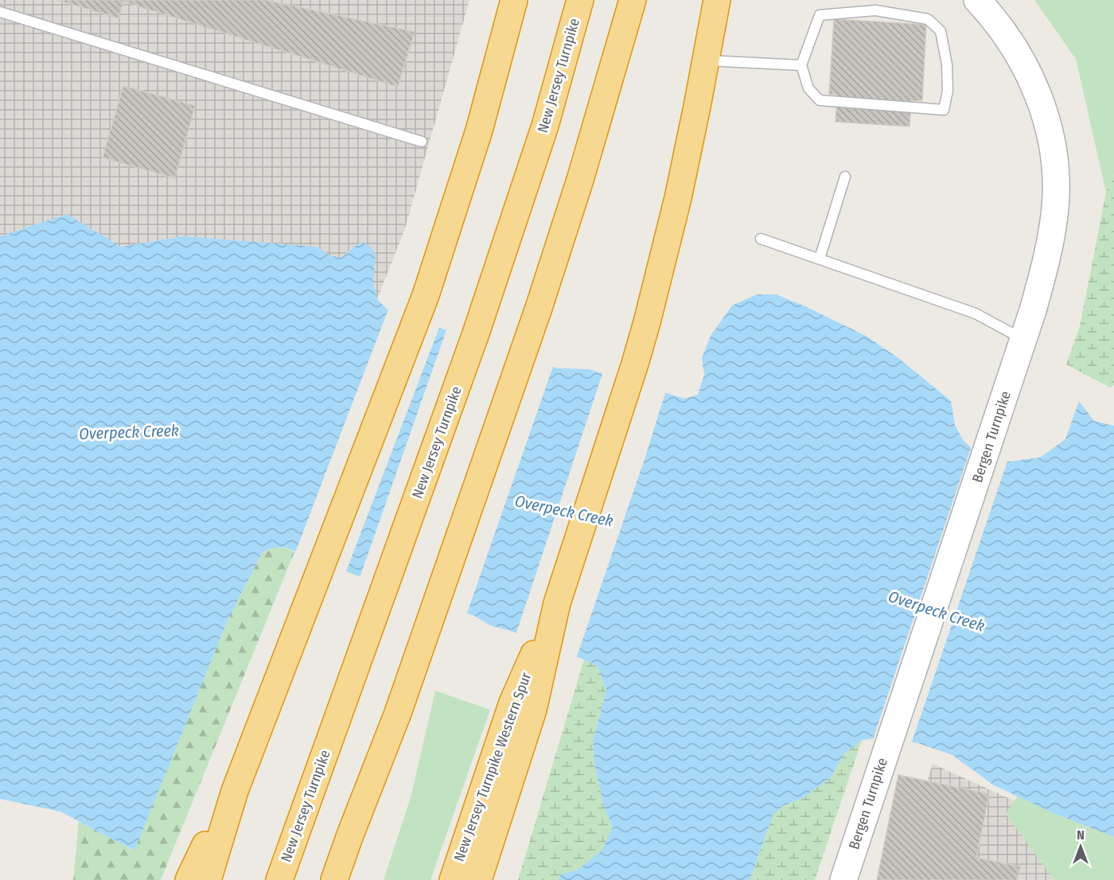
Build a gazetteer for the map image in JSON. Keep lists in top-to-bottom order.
{
  "streets": {
    "highway": ["New Jersey Turnpike", "New Jersey Turnpike Western Spur"],
    "main road": ["Bergen Turnpike"]
  },
  "water": ["Overpeck Creek"],
  "north": "top"
}
